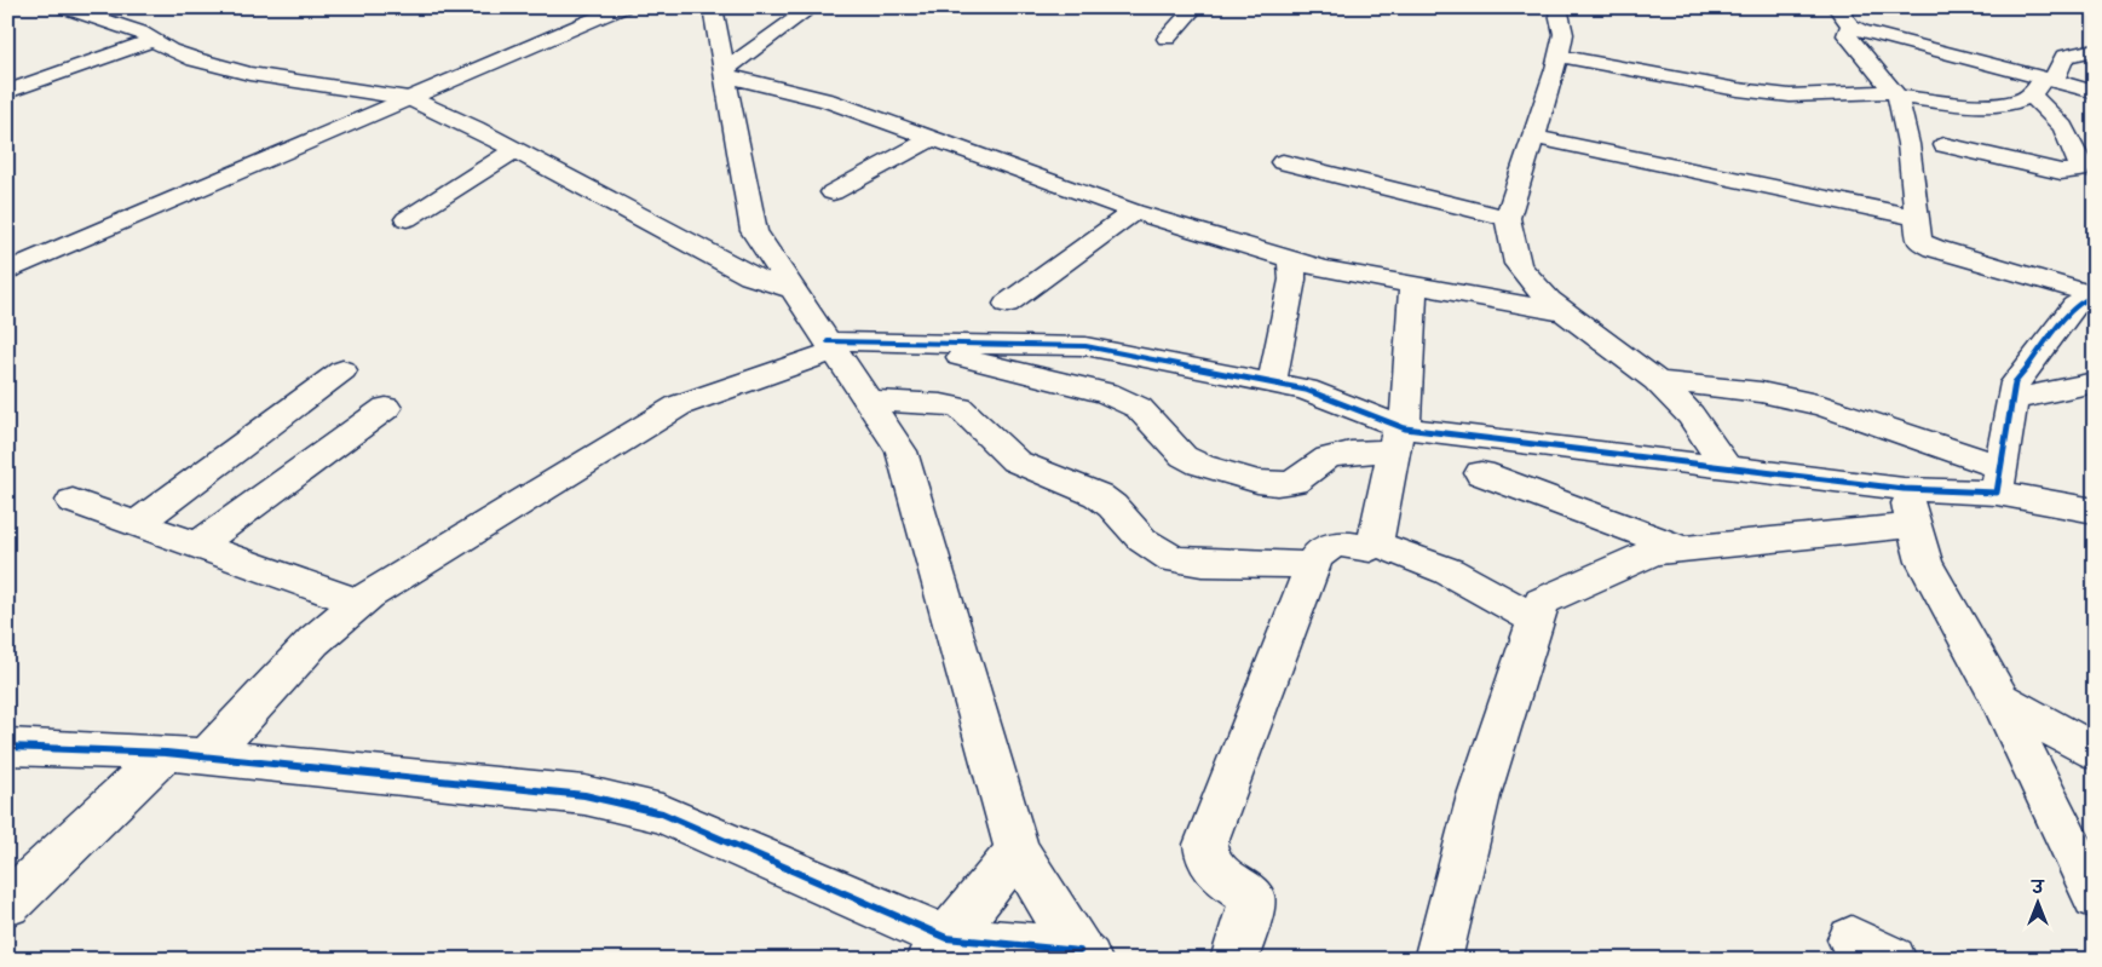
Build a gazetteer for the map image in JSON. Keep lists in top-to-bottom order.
{
  "north": "top"
}
